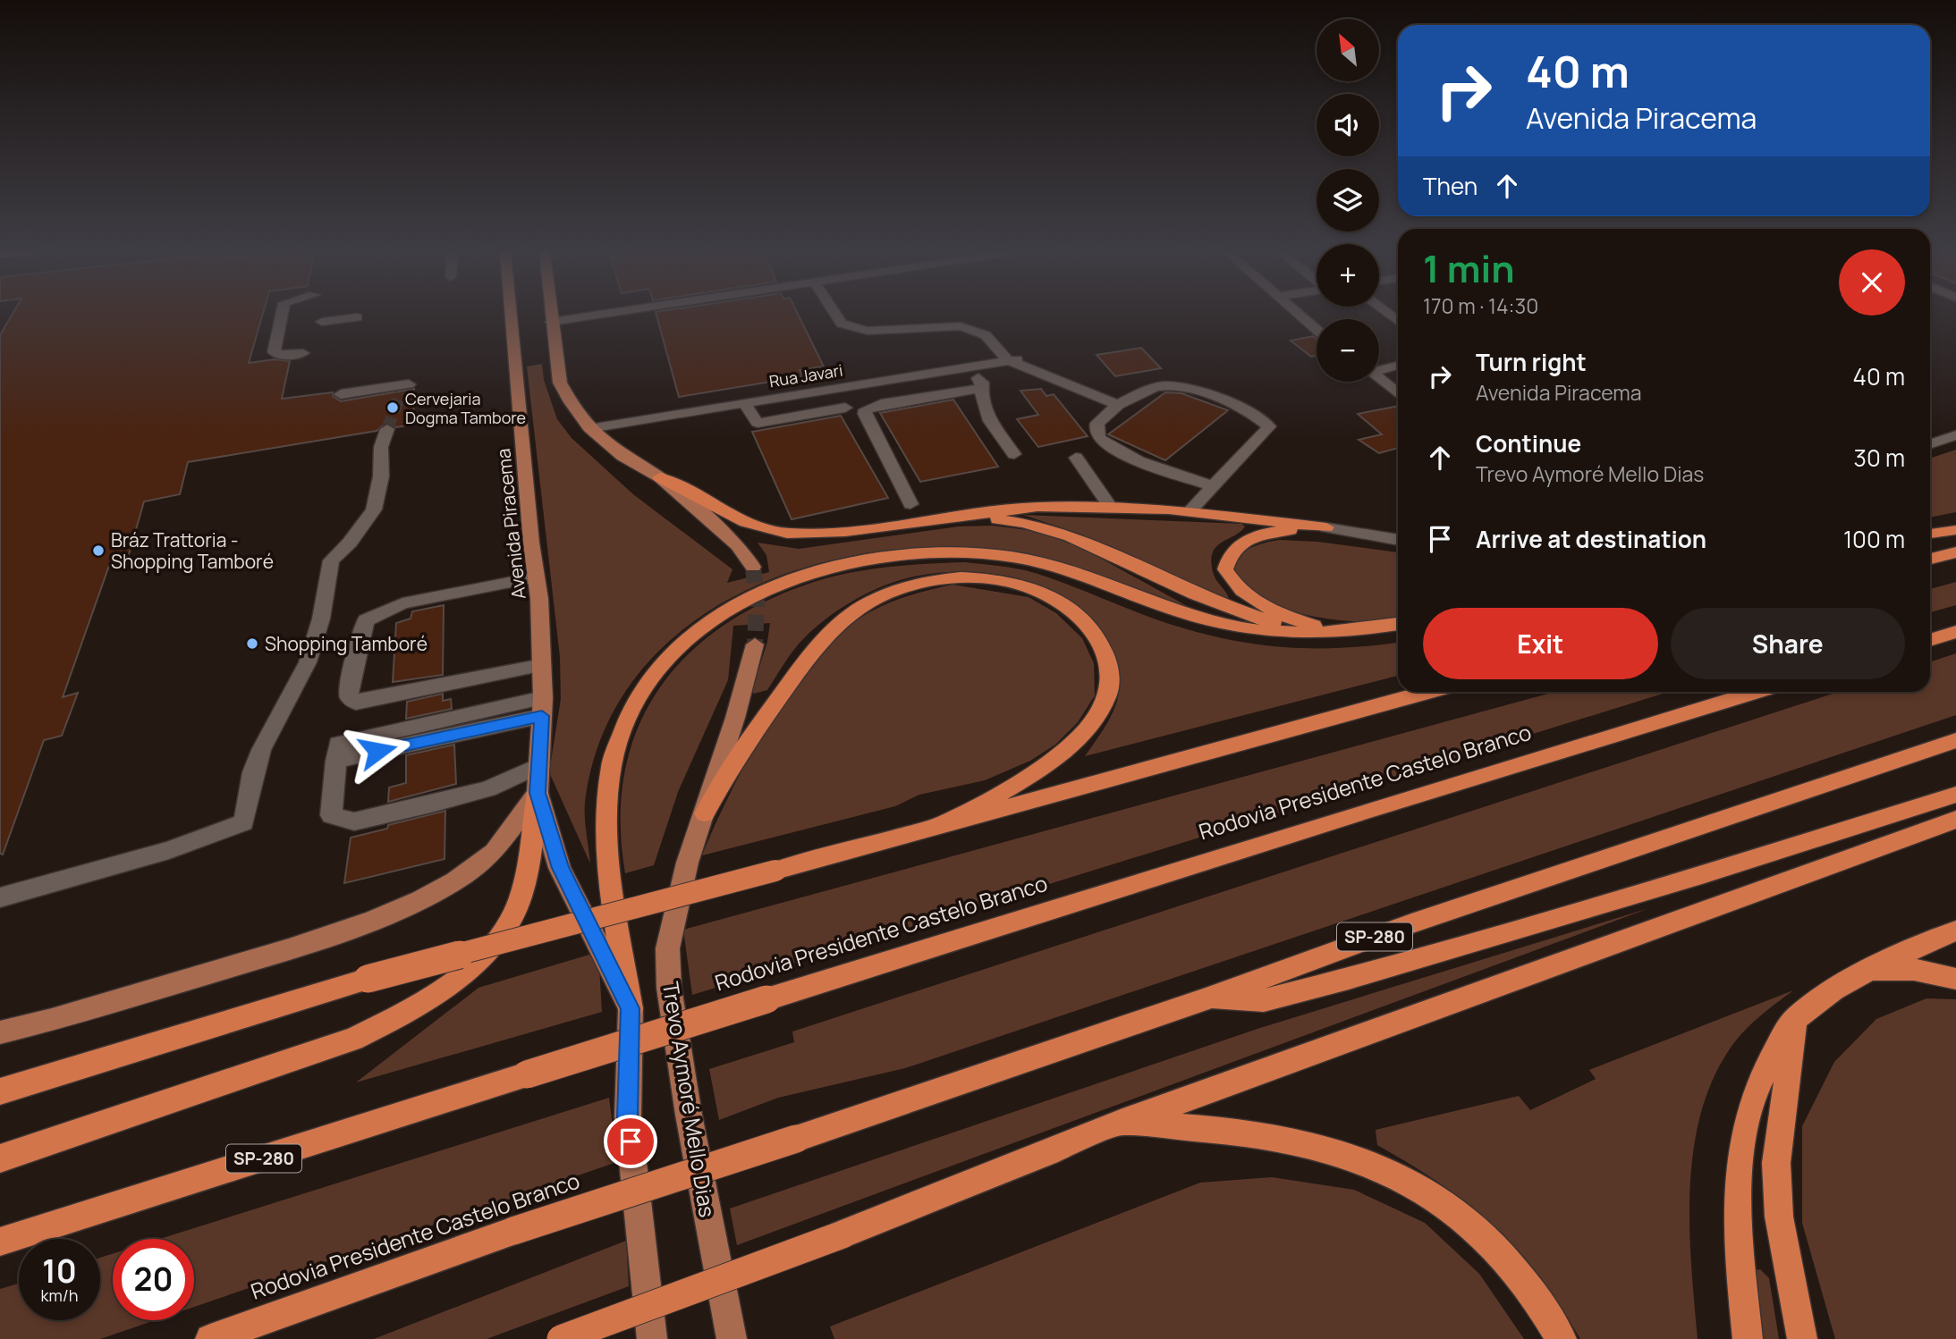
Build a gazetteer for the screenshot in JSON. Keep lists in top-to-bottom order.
{
  "streets": {
    "highway": ["Rodovia Presidente Castelo Branco", "SP-280"],
    "main road": ["Avenida Piracema", "Trevo Aymoré Mello Dias"],
    "street": ["Rua Javari"]
  },
  "places": ["Cervejaria Dogma Tambore", "Bráz Trattoria - Shopping Tamboré", "Shopping Tamboré"],
  "north": "top left",
  "page": {
    "map_buttons": ["+", "−"],
    "turn": ["40 m", "Avenida Piracema"],
    "then": "Then",
    "heading": ["1 min", "170 m · 14:30"],
    "list": [
      {
        "name": "Turn right",
        "note": "Avenida Piracema",
        "value": "40 m"
      },
      {
        "name": "Continue",
        "note": "Trevo Aymoré Mello Dias",
        "value": "30 m"
      },
      {
        "name": "Arrive at destination",
        "value": "100 m"
      }
    ],
    "buttons": ["Exit", "Share"],
    "speed": "10 km/h",
    "limit": "20"
  }
}
